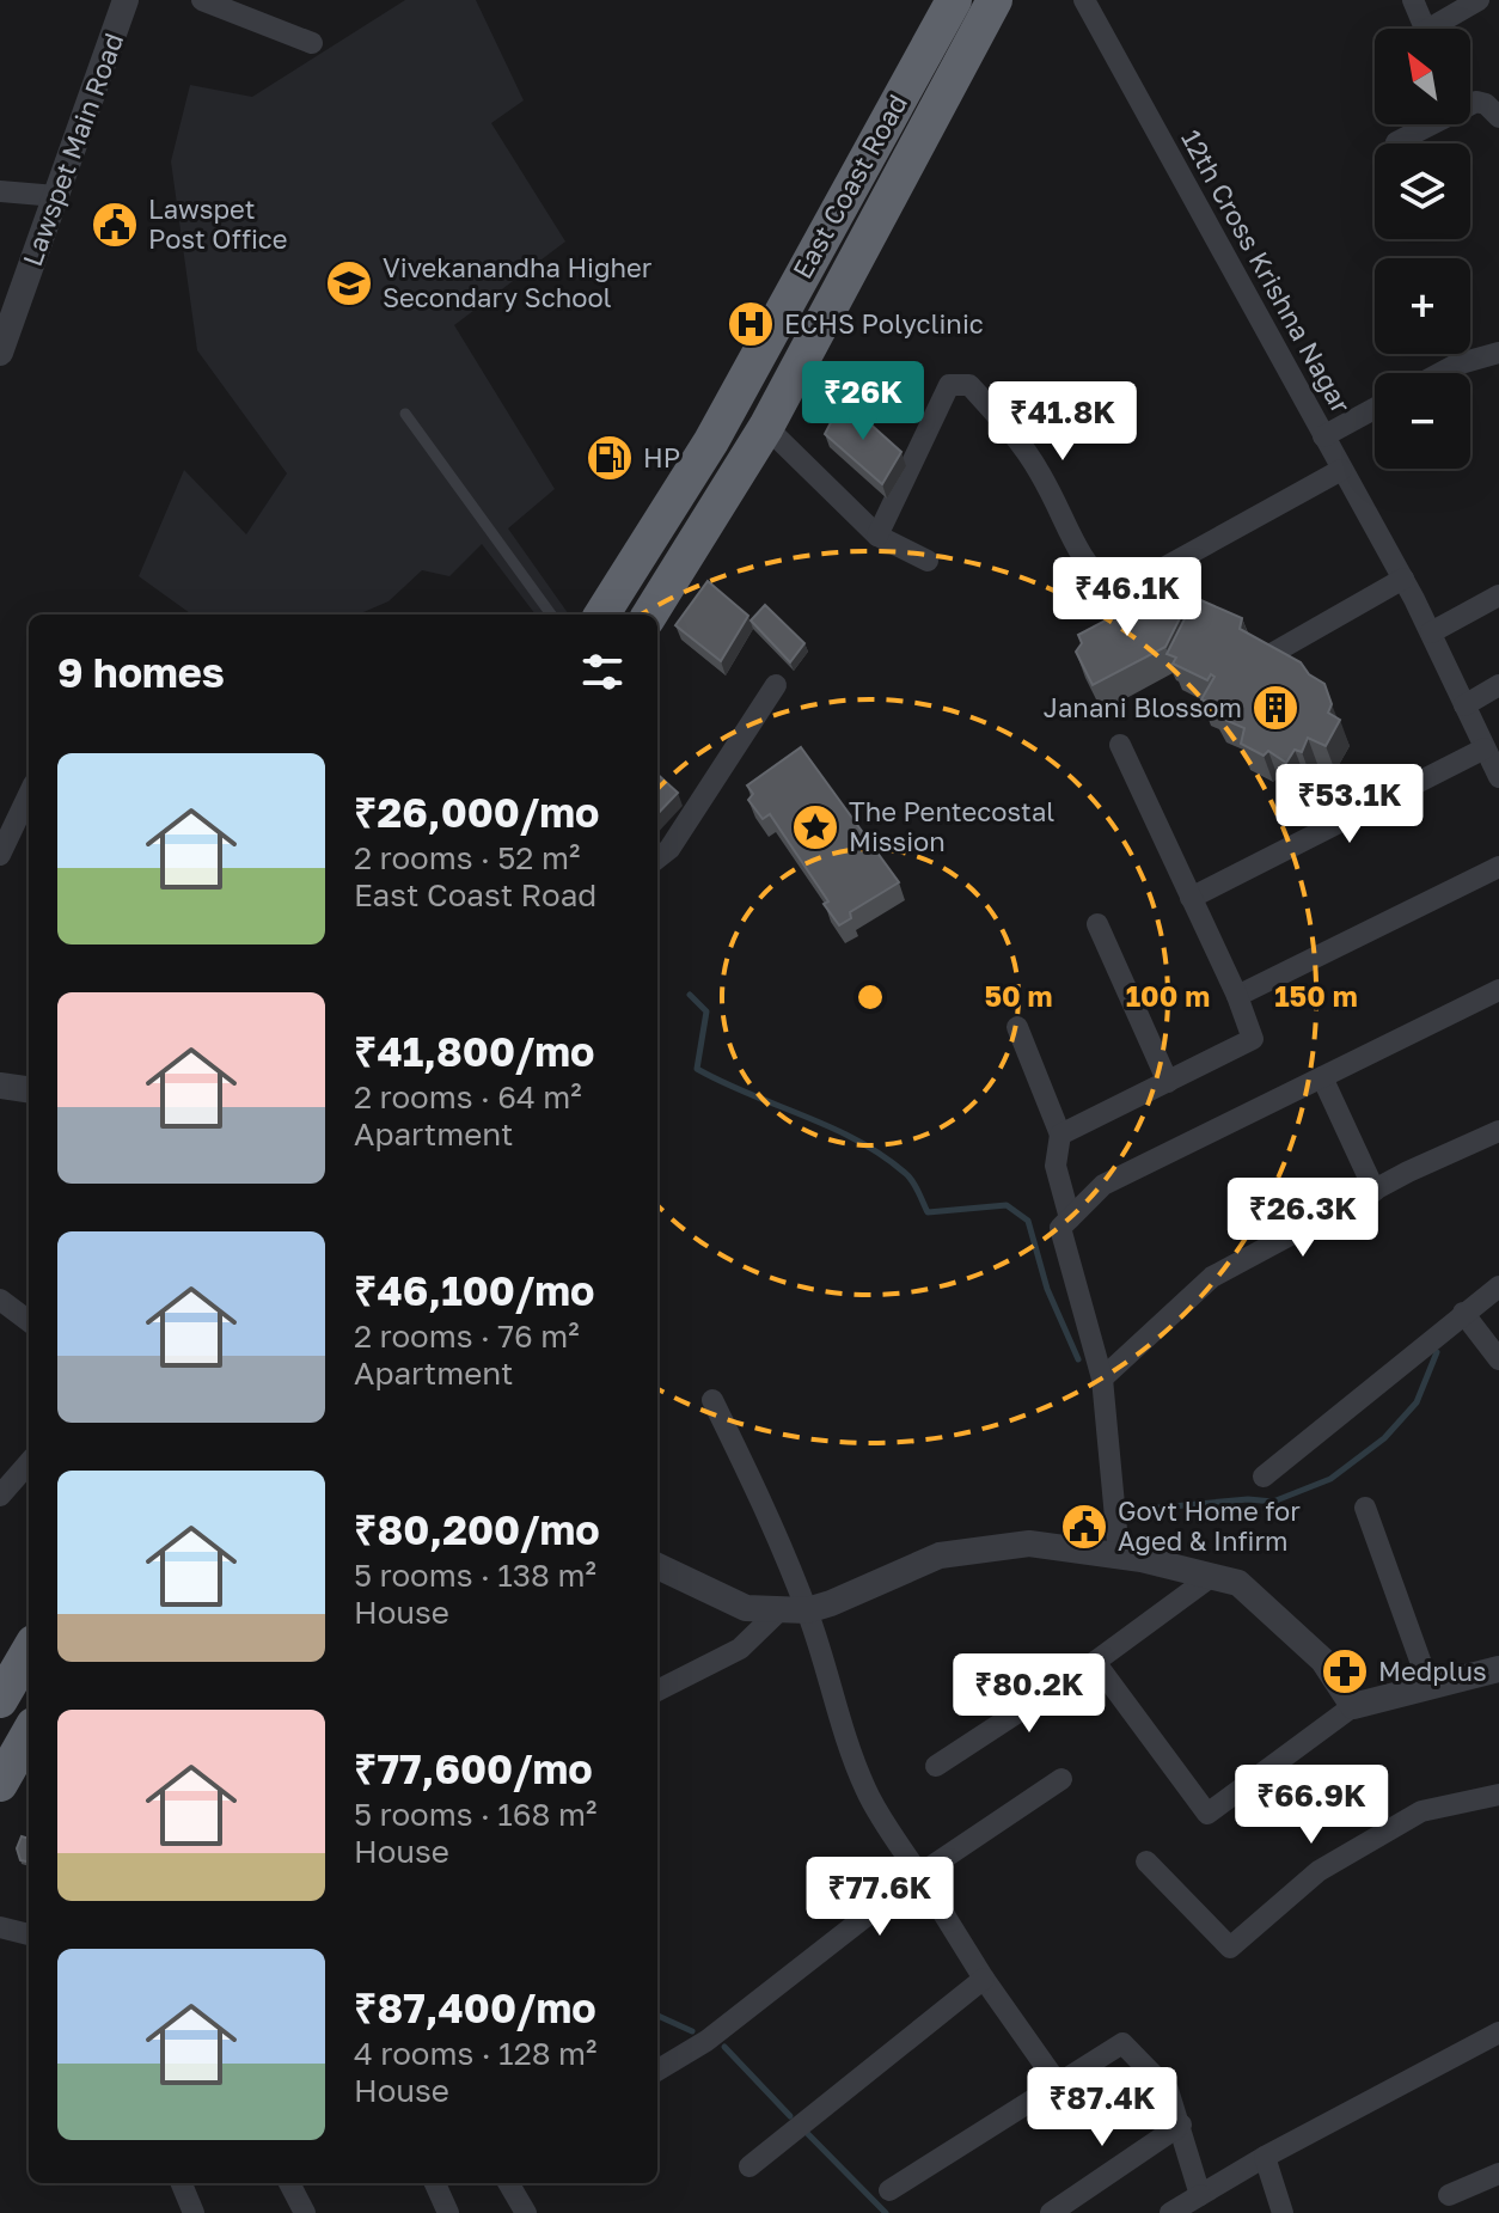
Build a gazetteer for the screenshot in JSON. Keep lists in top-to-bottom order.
{
  "streets": {
    "highway": ["East Coast Road"],
    "street": ["Lawspet Main Road", "12th Cross Krishna Nagar"]
  },
  "places": {
    "public building": ["Lawspet Post Office", "Govt Home for Aged & Infirm"],
    "school or university": ["Vivekanandha Higher Secondary School"],
    "hospital": ["ECHS Polyclinic"],
    "fuel station": ["HP"],
    "building": ["Janani Blossom"],
    "place": ["The Pentecostal Mission"],
    "pharmacy": ["Medplus"]
  },
  "north": "top left",
  "page": {
    "map_buttons": ["+", "−"],
    "price": [
      "₹26K",
      "₹41.8K",
      "₹46.1K",
      "₹53.1K",
      "₹26.3K",
      "₹80.2K",
      "₹66.9K",
      "₹77.6K",
      "₹87.4K"
    ],
    "heading": "9 homes",
    "list": [
      {
        "name": "₹26,000/mo",
        "note": "2 rooms · 52 m² · East Coast Road"
      },
      {
        "name": "₹41,800/mo",
        "note": "2 rooms · 64 m² · Apartment"
      },
      {
        "name": "₹46,100/mo",
        "note": "2 rooms · 76 m² · Apartment"
      },
      {
        "name": "₹80,200/mo",
        "note": "5 rooms · 138 m² · House"
      },
      {
        "name": "₹77,600/mo",
        "note": "5 rooms · 168 m² · House"
      },
      {
        "name": "₹87,400/mo",
        "note": "4 rooms · 128 m² · House"
      }
    ]
  },
  "rings": ["50 m", "100 m", "150 m"]
}
